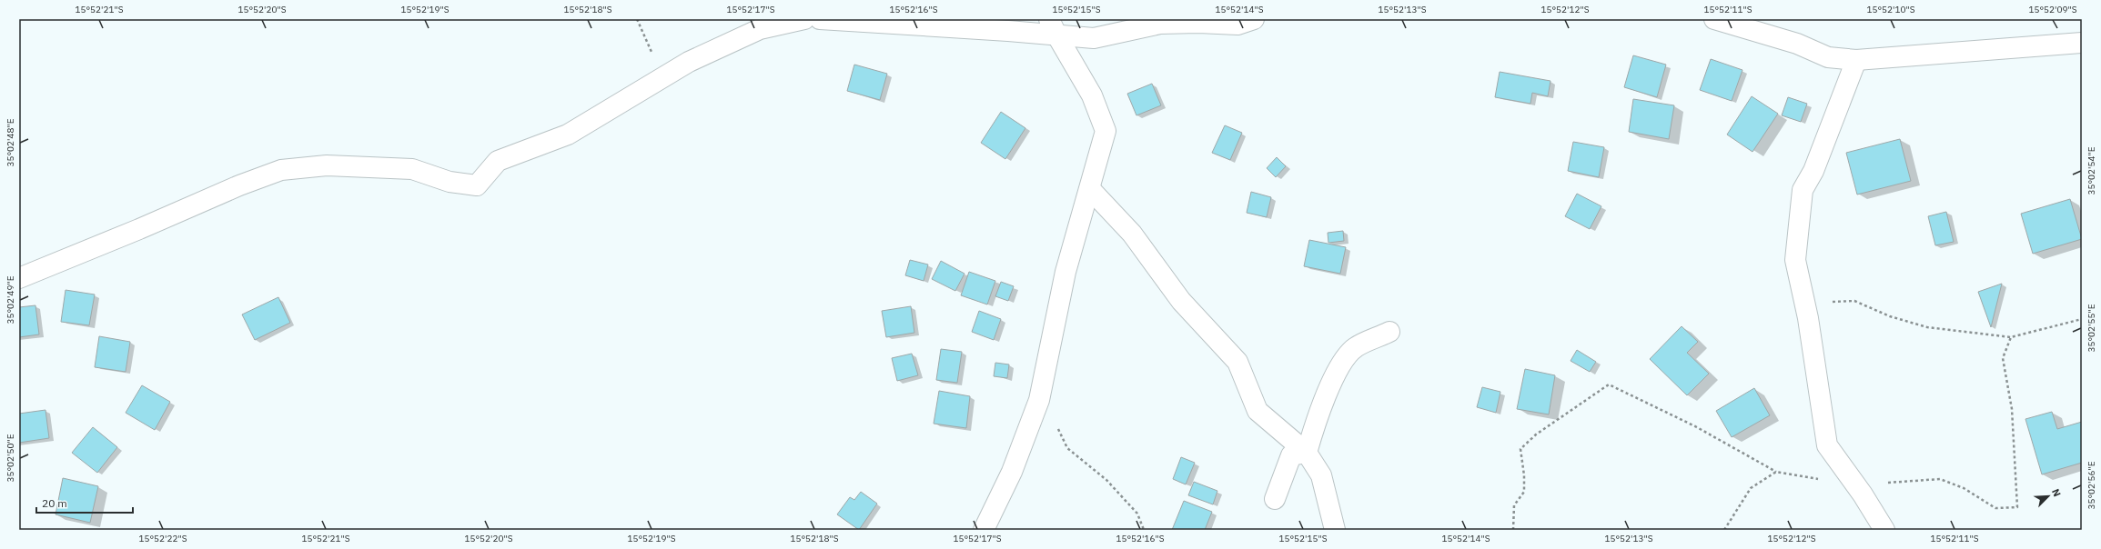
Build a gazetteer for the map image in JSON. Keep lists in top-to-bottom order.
{
  "scale_bar": "20 m",
  "north": "top right",
  "coordinates": [
    "15°52'21\"S",
    "15°52'20\"S",
    "15°52'19\"S",
    "15°52'18\"S",
    "15°52'17\"S",
    "15°52'16\"S",
    "15°52'15\"S",
    "15°52'14\"S",
    "15°52'13\"S",
    "15°52'12\"S",
    "15°52'11\"S",
    "15°52'10\"S",
    "15°52'09\"S",
    "35°02'48\"E",
    "35°02'54\"E",
    "35°02'49\"E",
    "35°02'55\"E",
    "35°02'50\"E",
    "35°02'56\"E",
    "15°52'22\"S"
  ]
}
